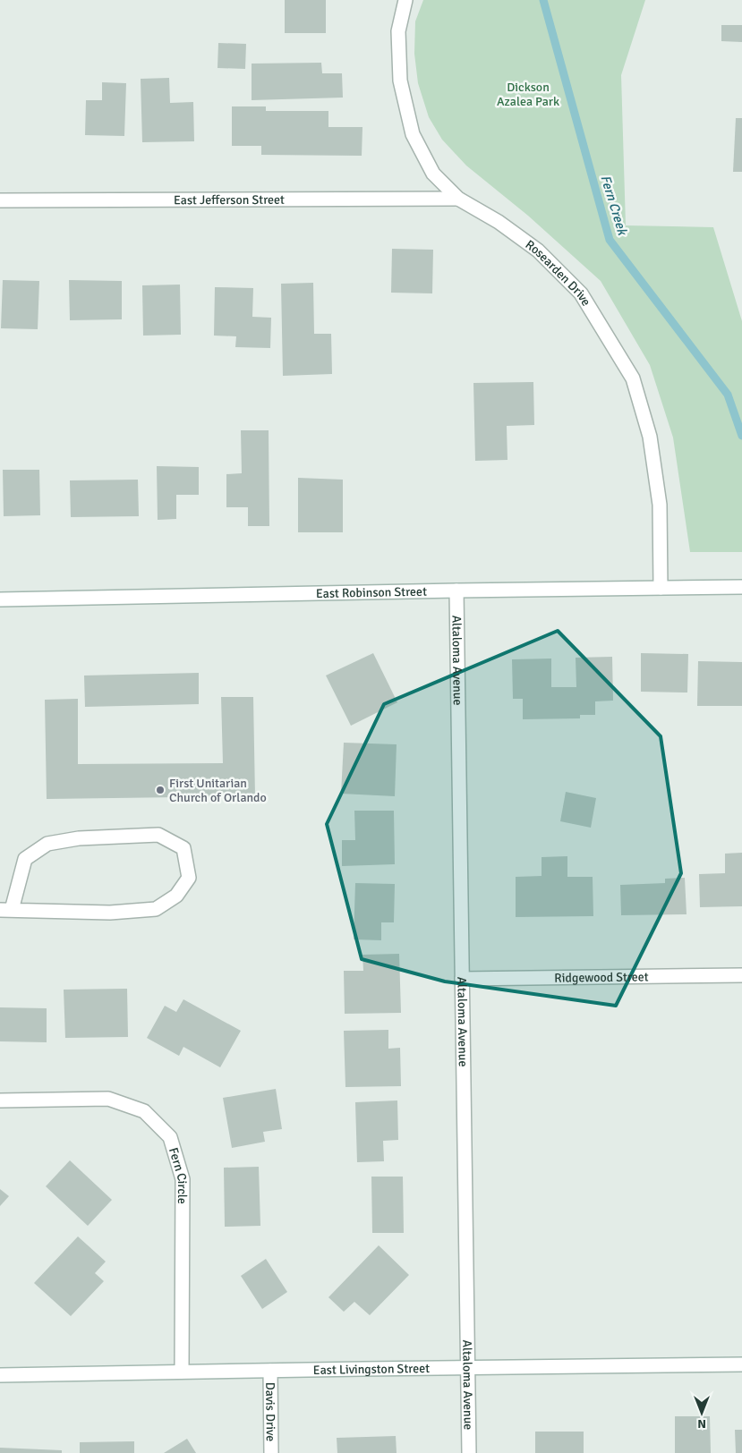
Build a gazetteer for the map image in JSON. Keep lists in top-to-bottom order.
{
  "streets": {
    "street": [
      "East Jefferson Street",
      "Rosearden Drive",
      "East Robinson Street",
      "Altaloma Avenue",
      "Ridgewood Street",
      "Fern Circle",
      "East Livingston Street",
      "Davis Drive"
    ]
  },
  "crossings": [
    ["East Jefferson Street", "Rosearden Drive"],
    ["Rosearden Drive", "East Robinson Street"],
    ["East Robinson Street", "Altaloma Avenue"],
    ["Altaloma Avenue", "Ridgewood Street"],
    ["Altaloma Avenue", "East Livingston Street"],
    ["Fern Circle", "East Livingston Street"],
    ["East Livingston Street", "Davis Drive"]
  ],
  "water": ["Fern Creek"],
  "parks": ["Dickson Azalea Park"],
  "places": ["First Unitarian Church of Orlando"],
  "north": "bottom"
}
